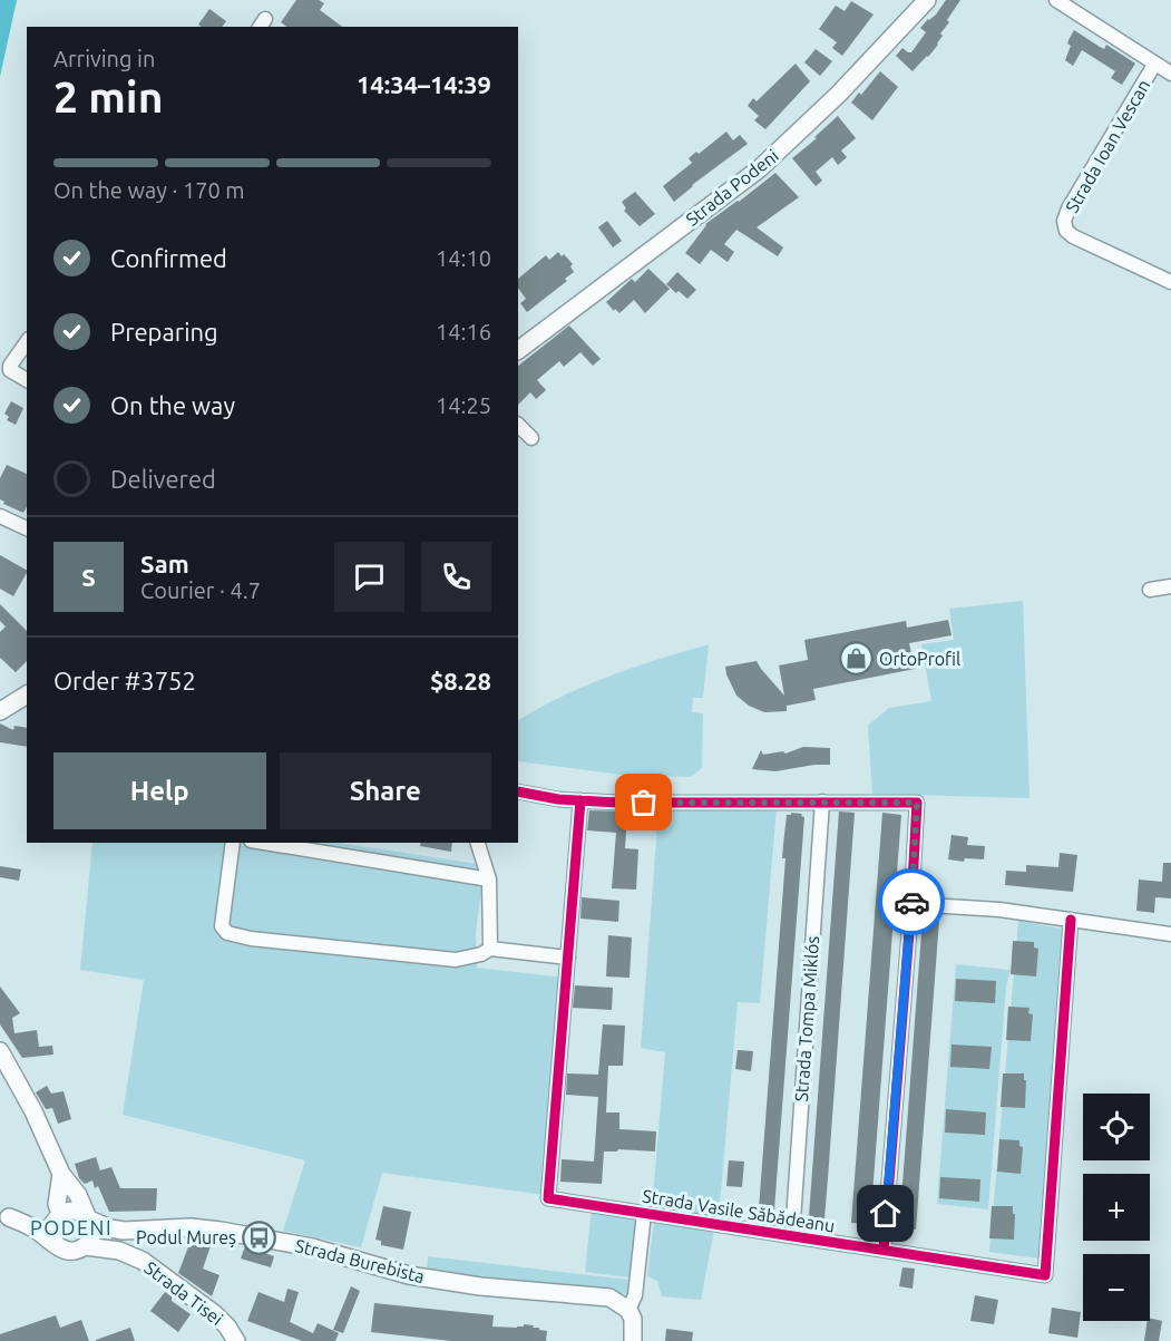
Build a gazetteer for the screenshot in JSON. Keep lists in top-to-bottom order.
{
  "streets": {
    "main road": ["Strada Podeni", "Strada Burebista", "Strada Tisei"],
    "street": ["Strada Ioan Vescan", "Strada Tompa Miklós", "Strada Vasile Săbădeanu"]
  },
  "crossings": [
    ["Strada Tompa Miklós", "Strada Vasile Săbădeanu"],
    ["Strada Vasile Săbădeanu", "Strada Burebista"],
    ["Strada Burebista", "Strada Tisei"]
  ],
  "districts": ["PODENI"],
  "places": {
    "shop": ["OrtoProfil"],
    "bus stop": ["Podul Mureș"]
  },
  "page": {
    "heading": ["2 min", "Arriving in", "14:34–14:39"],
    "panel": [
      "Sam",
      "Courier · 4.7",
      "Order #3752",
      "$8.28"
    ],
    "bar": "On the way · 170 m",
    "list": [
      ["Confirmed", "14:10"],
      ["Preparing", "14:16"],
      ["On the way", "14:25"],
      "Delivered"
    ],
    "round": "S",
    "buttons": ["Help", "Share"],
    "map_buttons": ["+", "−"]
  }
}
